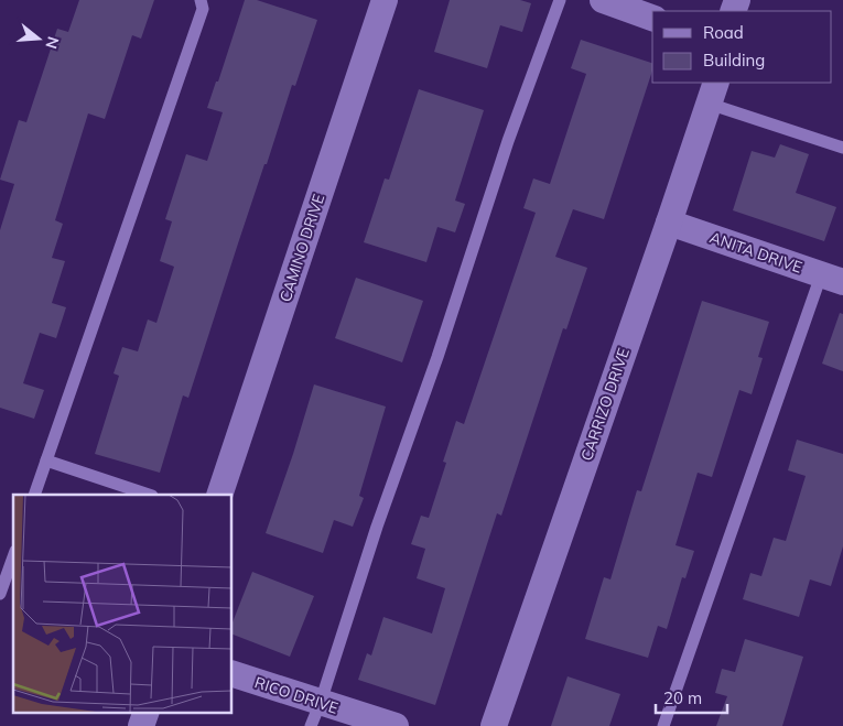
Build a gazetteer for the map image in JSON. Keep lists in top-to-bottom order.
{
  "streets": {
    "street": [
      "CAMINO DRIVE",
      "ANITA DRIVE",
      "CARRIZO DRIVE",
      "RICO DRIVE"
    ]
  },
  "crossings": [
    ["ANITA DRIVE", "CARRIZO DRIVE"]
  ],
  "legend": ["Road", "Building"],
  "scale_bar": "20 m",
  "north": "right"
}
